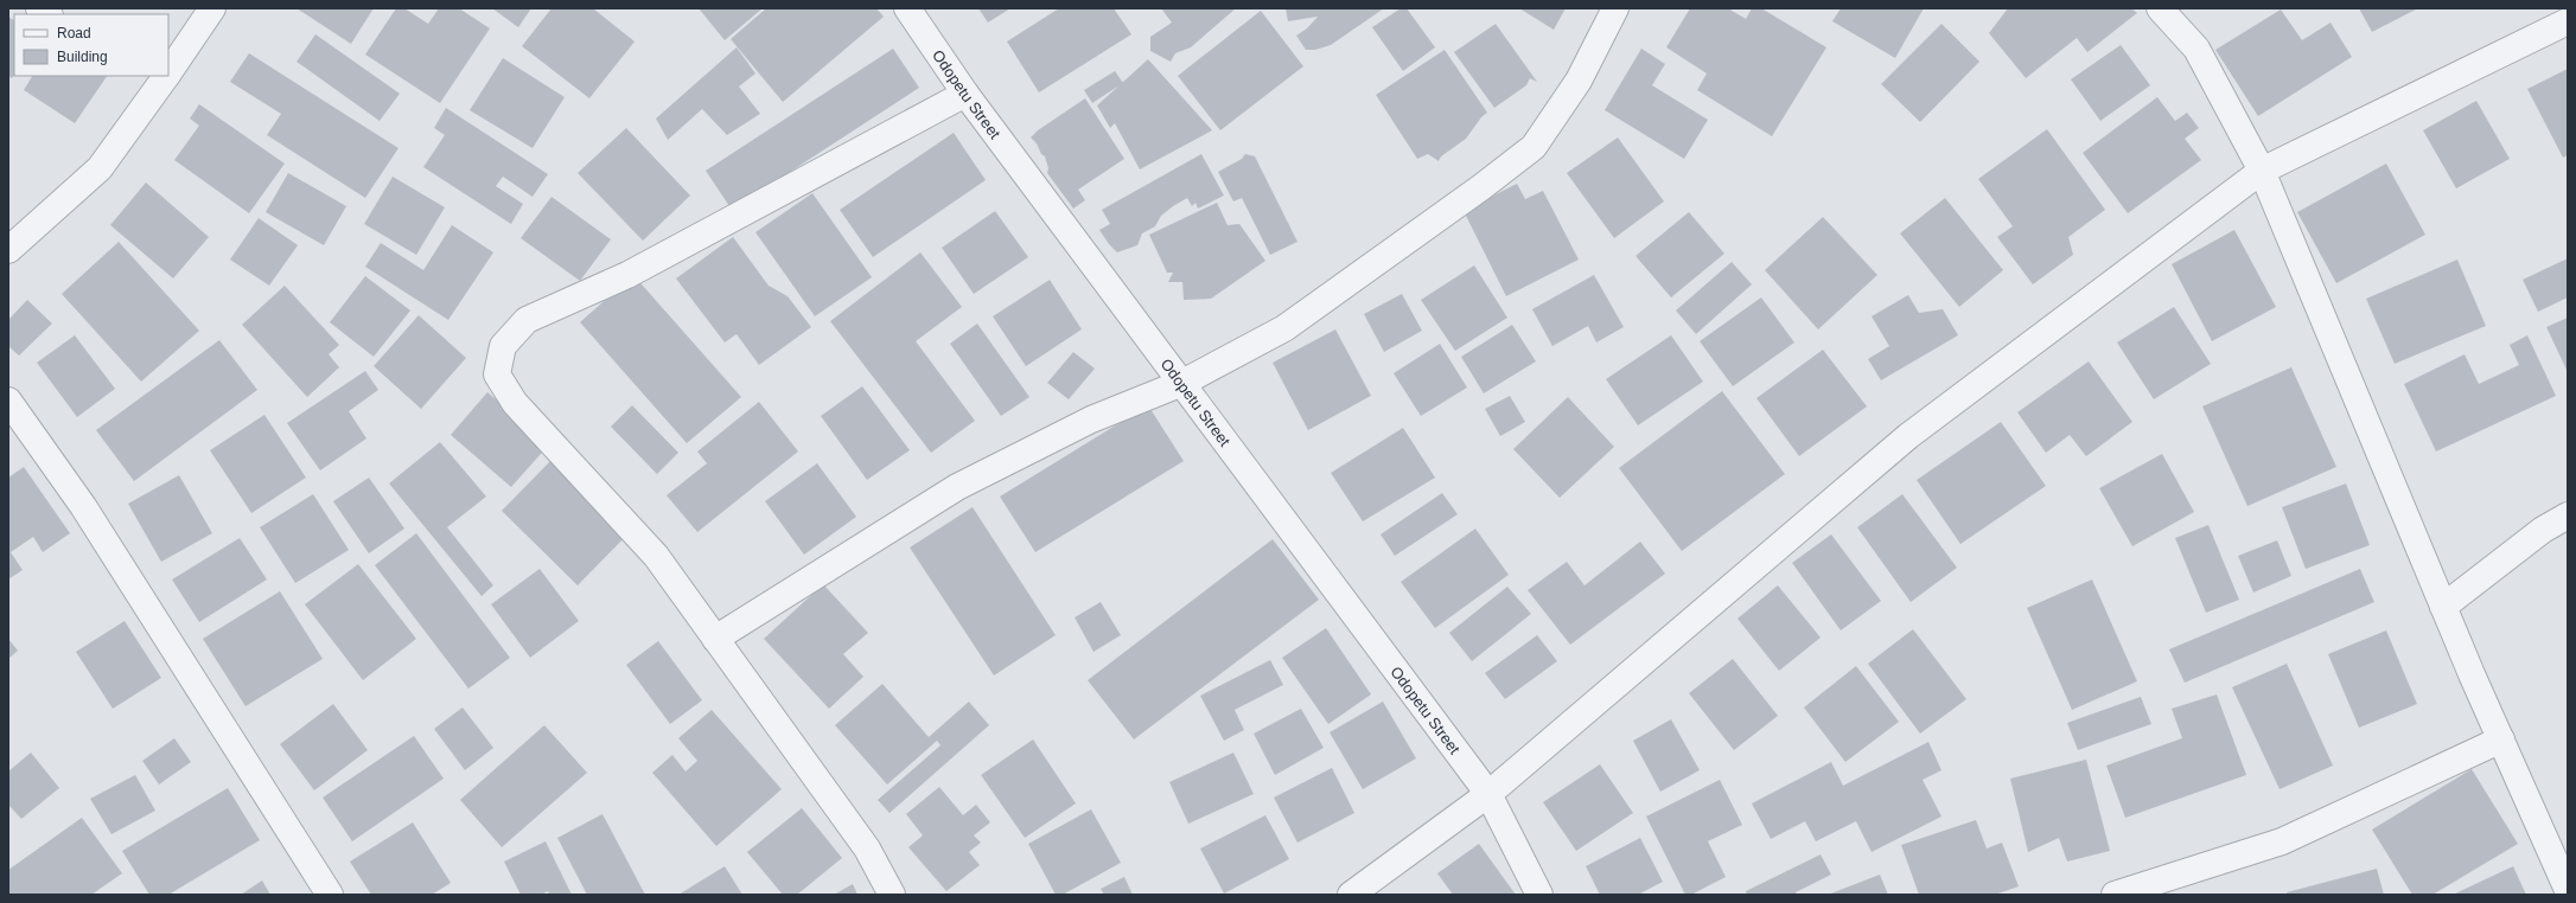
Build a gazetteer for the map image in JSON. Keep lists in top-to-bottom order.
{
  "streets": {
    "street": ["Odopetu Street"]
  },
  "legend": ["Road", "Building"]
}
